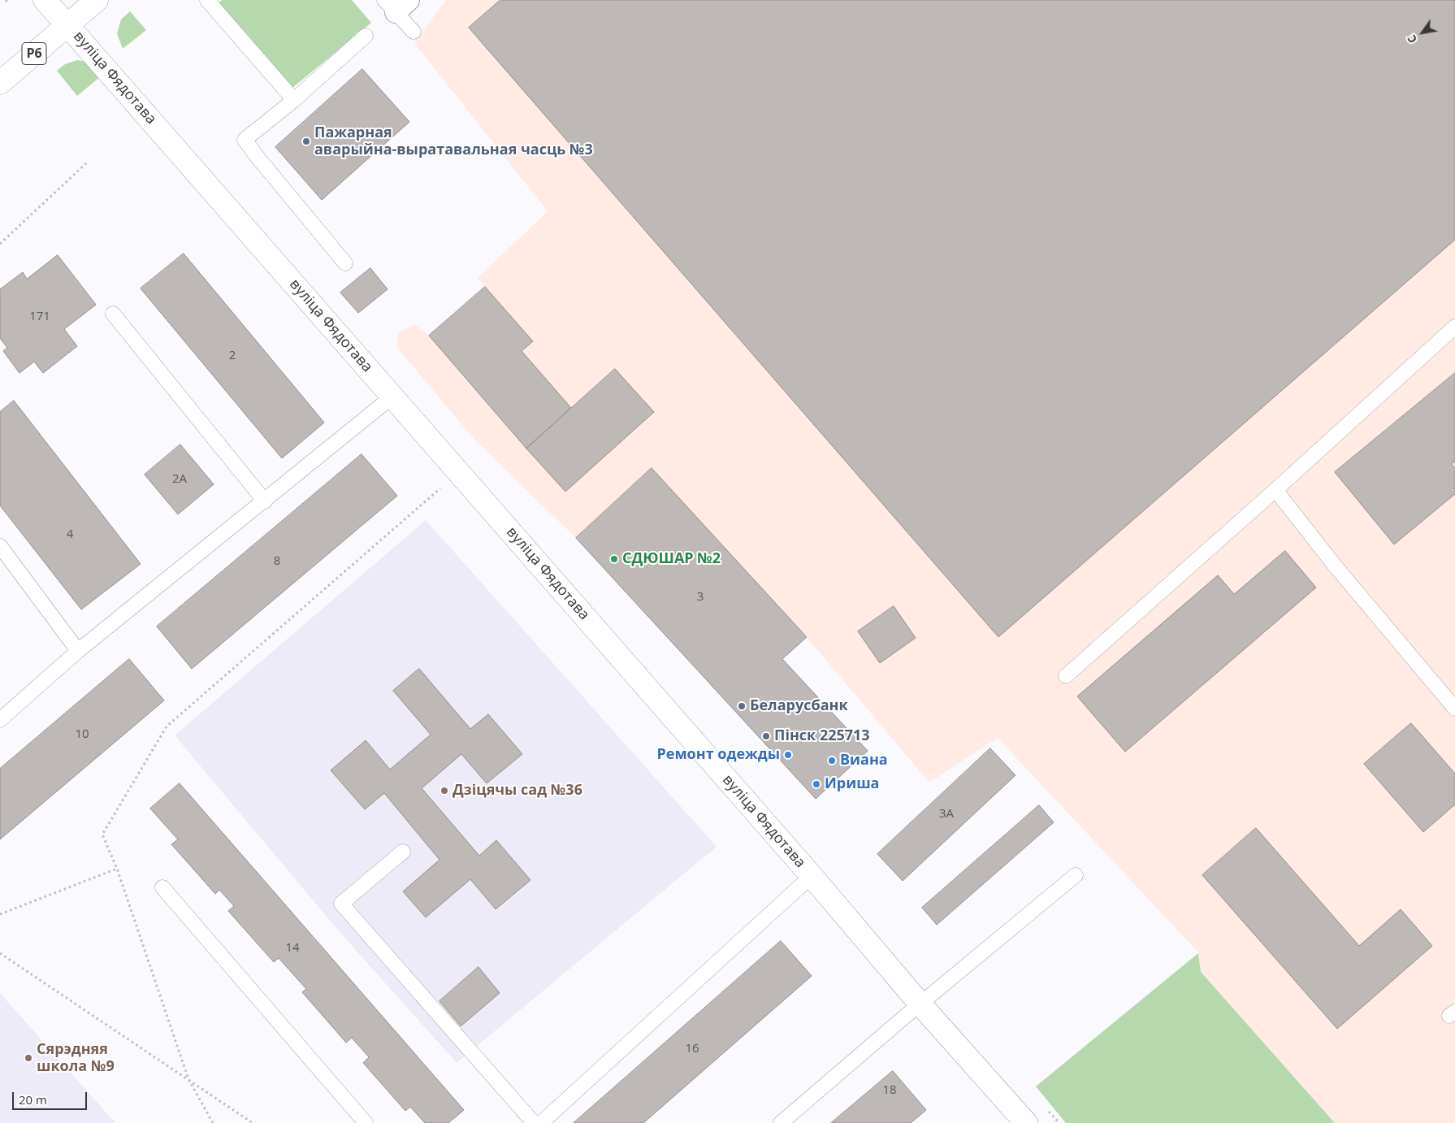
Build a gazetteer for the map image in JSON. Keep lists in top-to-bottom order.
{
  "streets": {
    "street": ["Р6", "вуліца Фядотава"]
  },
  "crossings": [
    ["Р6", "вуліца Фядотава"]
  ],
  "places": [
    "Пажарная аварыйна-выратавальная часць №3",
    "СДЮШАР №2",
    "Беларусбанк",
    "Пінск 225713",
    "Ремонт одежды",
    "Виана",
    "Ириша",
    "Дзіцячы сад №36",
    "Сярэдняя школа №9"
  ],
  "house_numbers": [
    "171",
    "2",
    "2А",
    "4",
    "8",
    "3",
    "10",
    "3А",
    "14",
    "16",
    "18"
  ],
  "scale_bar": "20 m",
  "north": "bottom left"
}
